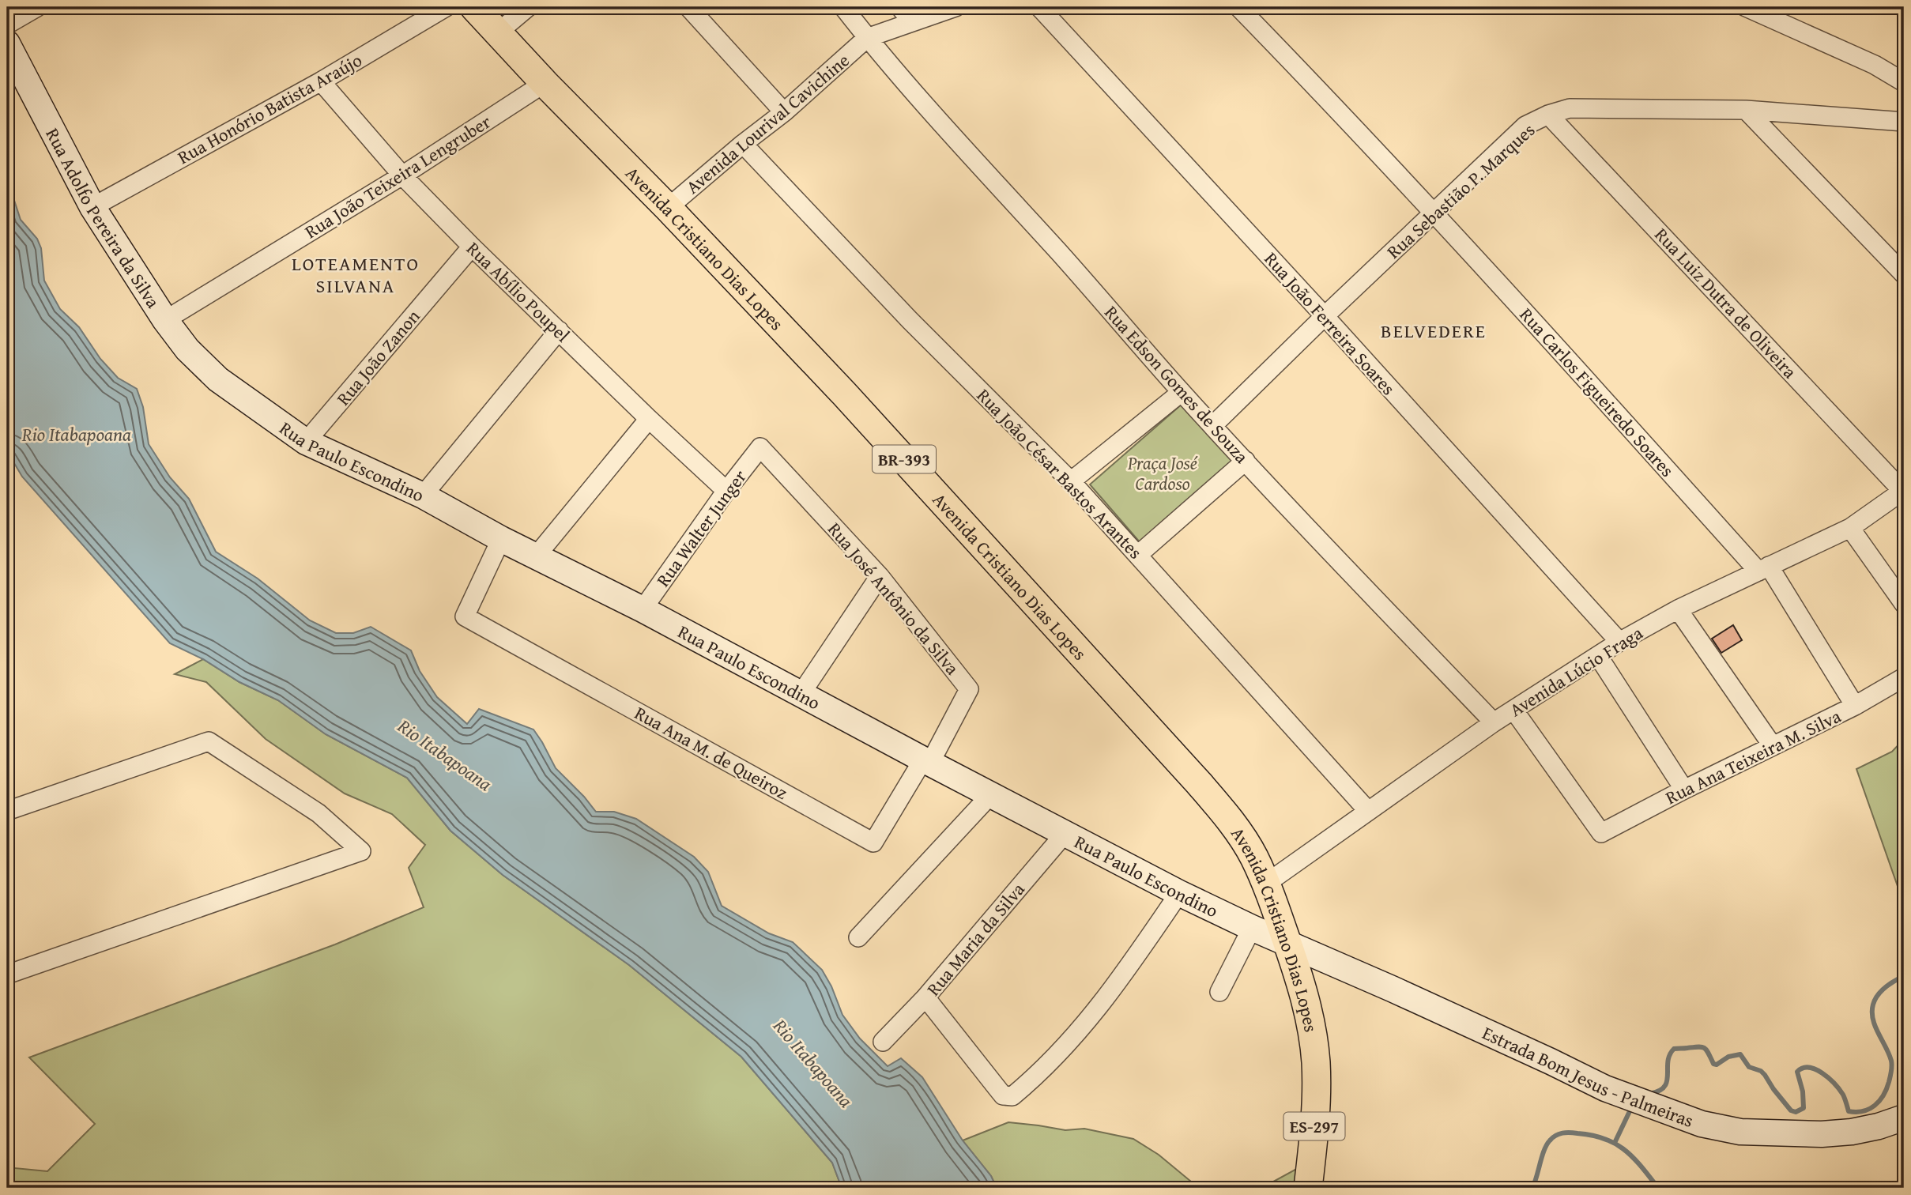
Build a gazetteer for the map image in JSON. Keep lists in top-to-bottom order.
{
  "streets": {
    "main road": [
      "Rua Adolfo Pereira da Silva",
      "Avenida Cristiano Dias Lopes",
      "BR-393",
      "Rua Paulo Escondino",
      "Estrada Bom Jesus - Palmeiras",
      "ES-297"
    ],
    "street": [
      "Rua Honório Batista Araújo",
      "Avenida Lourival Cavichine",
      "Rua João Teixeira Lengruber",
      "Rua Sebastião P. Marques",
      "Rua Abílio Poupel",
      "Rua Luiz Dutra de Oliveira",
      "Rua João Ferreira Soares",
      "Rua João Zanon",
      "Rua Edson Gomes de Souza",
      "Rua Carlos Figueiredo Soares",
      "Rua João César Bastos Arantes",
      "Rua Walter Junger",
      "Rua José Antônio da Silva",
      "Avenida Lúcio Fraga",
      "Rua Ana M. de Queiroz",
      "Rua Ana Teixeira M. Silva",
      "Rua Maria da Silva"
    ]
  },
  "crossings": [
    ["Rua Honório Batista Araújo", "Rua Adolfo Pereira da Silva"],
    ["Rua Honório Batista Araújo", "Rua Abílio Poupel"],
    ["Avenida Lourival Cavichine", "Avenida Cristiano Dias Lopes"],
    ["Avenida Lourival Cavichine", "Rua Edson Gomes de Souza"],
    ["Avenida Lourival Cavichine", "Rua João César Bastos Arantes"],
    ["Rua João Teixeira Lengruber", "Rua Adolfo Pereira da Silva"],
    ["Rua João Teixeira Lengruber", "Avenida Cristiano Dias Lopes"],
    ["Rua João Teixeira Lengruber", "Rua Abílio Poupel"],
    ["Rua Sebastião P. Marques", "Rua Luiz Dutra de Oliveira"],
    ["Rua Sebastião P. Marques", "Rua João Ferreira Soares"],
    ["Rua Sebastião P. Marques", "Rua Edson Gomes de Souza"],
    ["Rua Sebastião P. Marques", "Rua Carlos Figueiredo Soares"],
    ["Rua Adolfo Pereira da Silva", "Rua Paulo Escondino"],
    ["Avenida Cristiano Dias Lopes", "Rua Paulo Escondino"],
    ["Avenida Cristiano Dias Lopes", "Avenida Lúcio Fraga"],
    ["Avenida Cristiano Dias Lopes", "Estrada Bom Jesus - Palmeiras"],
    ["Rua Abílio Poupel", "Rua João Zanon"],
    ["Rua Abílio Poupel", "Rua Walter Junger"],
    ["Rua Luiz Dutra de Oliveira", "Avenida Lúcio Fraga"],
    ["Rua João Ferreira Soares", "Avenida Lúcio Fraga"],
    ["Rua João Zanon", "Rua Paulo Escondino"],
    ["Rua Edson Gomes de Souza", "Avenida Lúcio Fraga"],
    ["Rua Carlos Figueiredo Soares", "Avenida Lúcio Fraga"],
    ["Rua Carlos Figueiredo Soares", "Rua Ana Teixeira M. Silva"],
    ["Rua Paulo Escondino", "Rua Walter Junger"],
    ["Rua Paulo Escondino", "Rua José Antônio da Silva"],
    ["Rua Paulo Escondino", "Rua Ana M. de Queiroz"],
    ["Rua Paulo Escondino", "Rua Maria da Silva"],
    ["Rua Paulo Escondino", "Estrada Bom Jesus - Palmeiras"],
    ["Rua João César Bastos Arantes", "Avenida Lúcio Fraga"],
    ["Rua Walter Junger", "Rua José Antônio da Silva"],
    ["Rua José Antônio da Silva", "Rua Ana M. de Queiroz"],
    ["Avenida Lúcio Fraga", "Rua Ana Teixeira M. Silva"]
  ],
  "districts": ["LOTEAMENTO SILVANA", "BELVEDERE"],
  "water": ["Rio Itabapoana"],
  "parks": ["Praça José Cardoso"]
}
